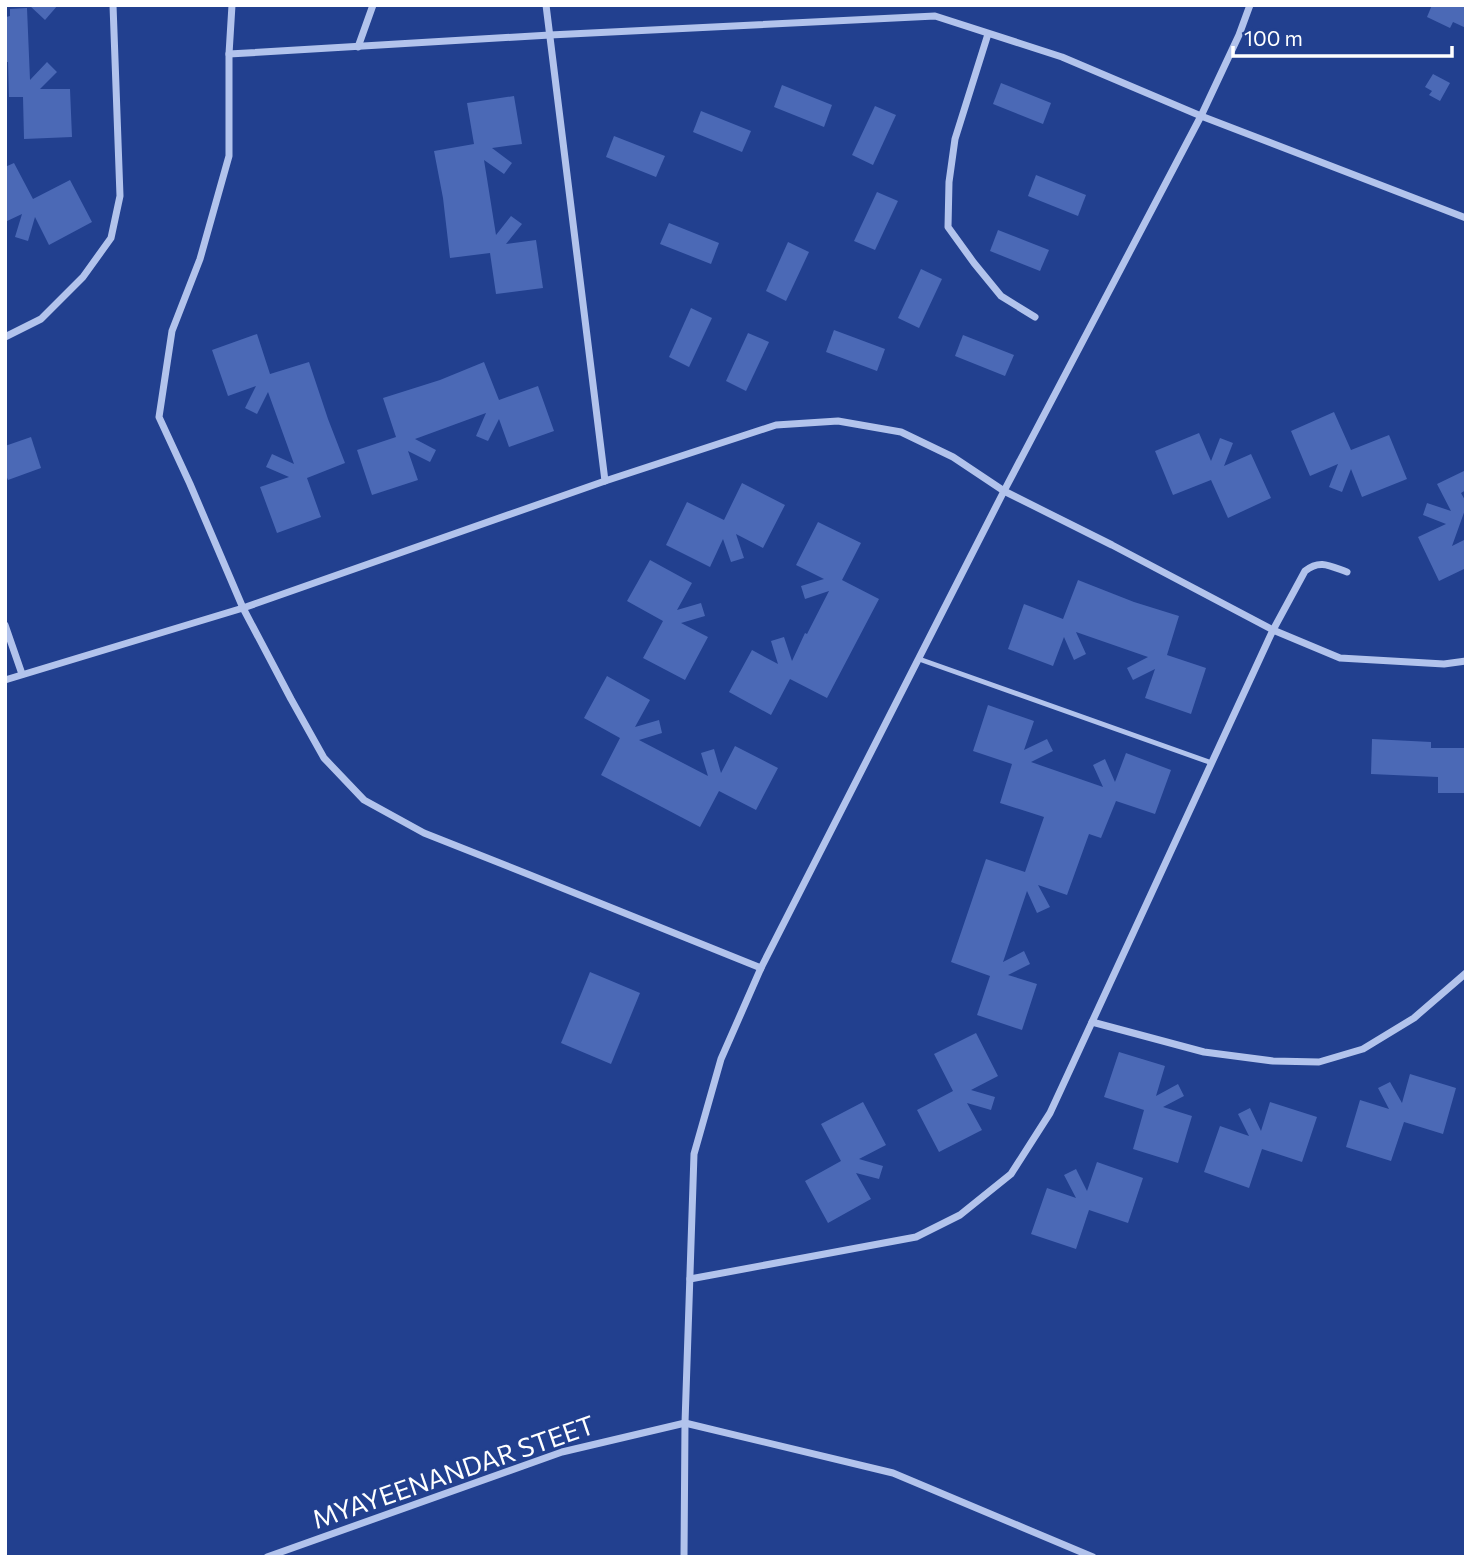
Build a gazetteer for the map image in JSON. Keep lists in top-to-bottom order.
{
  "streets": {
    "street": ["MYAYEENANDAR STEET"]
  },
  "scale_bar": "100 m"
}
